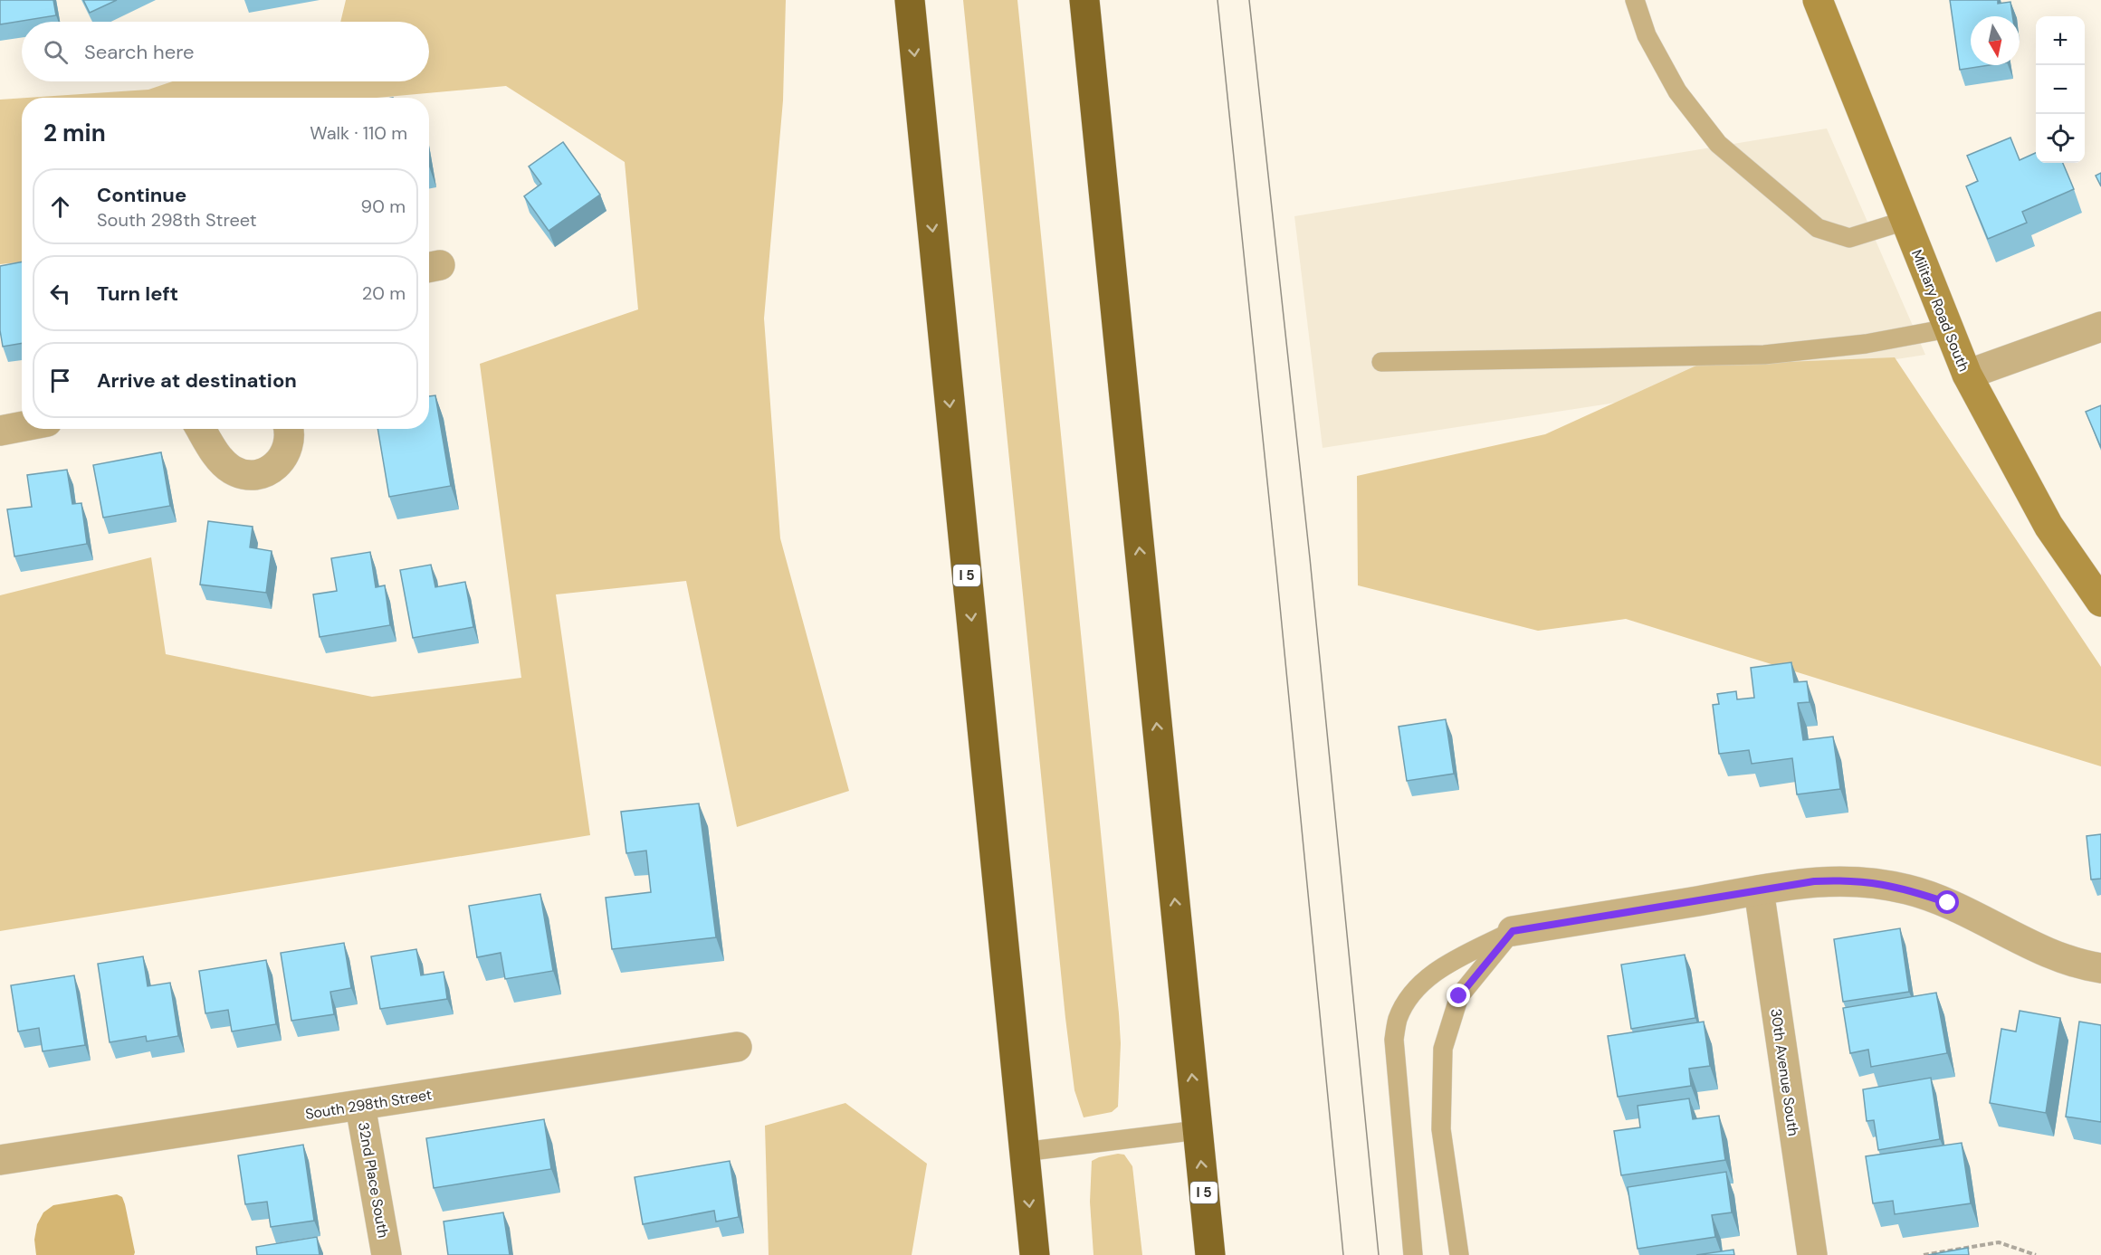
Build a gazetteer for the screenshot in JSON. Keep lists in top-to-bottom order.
{
  "streets": {
    "highway": ["I 5"],
    "main road": ["Military Road South"],
    "street": ["30th Avenue South", "South 298th Street", "32nd Place South"]
  },
  "crossings": [
    ["South 298th Street", "32nd Place South"]
  ],
  "north": "bottom",
  "page": {
    "map_buttons": ["+", "−"],
    "search": "Search here",
    "heading": ["2 min", "Walk · 110 m"],
    "list": [
      ["Continue", "South 298th Street", "90 m"],
      ["Turn left", "20 m"],
      "Arrive at destination"
    ]
  }
}
